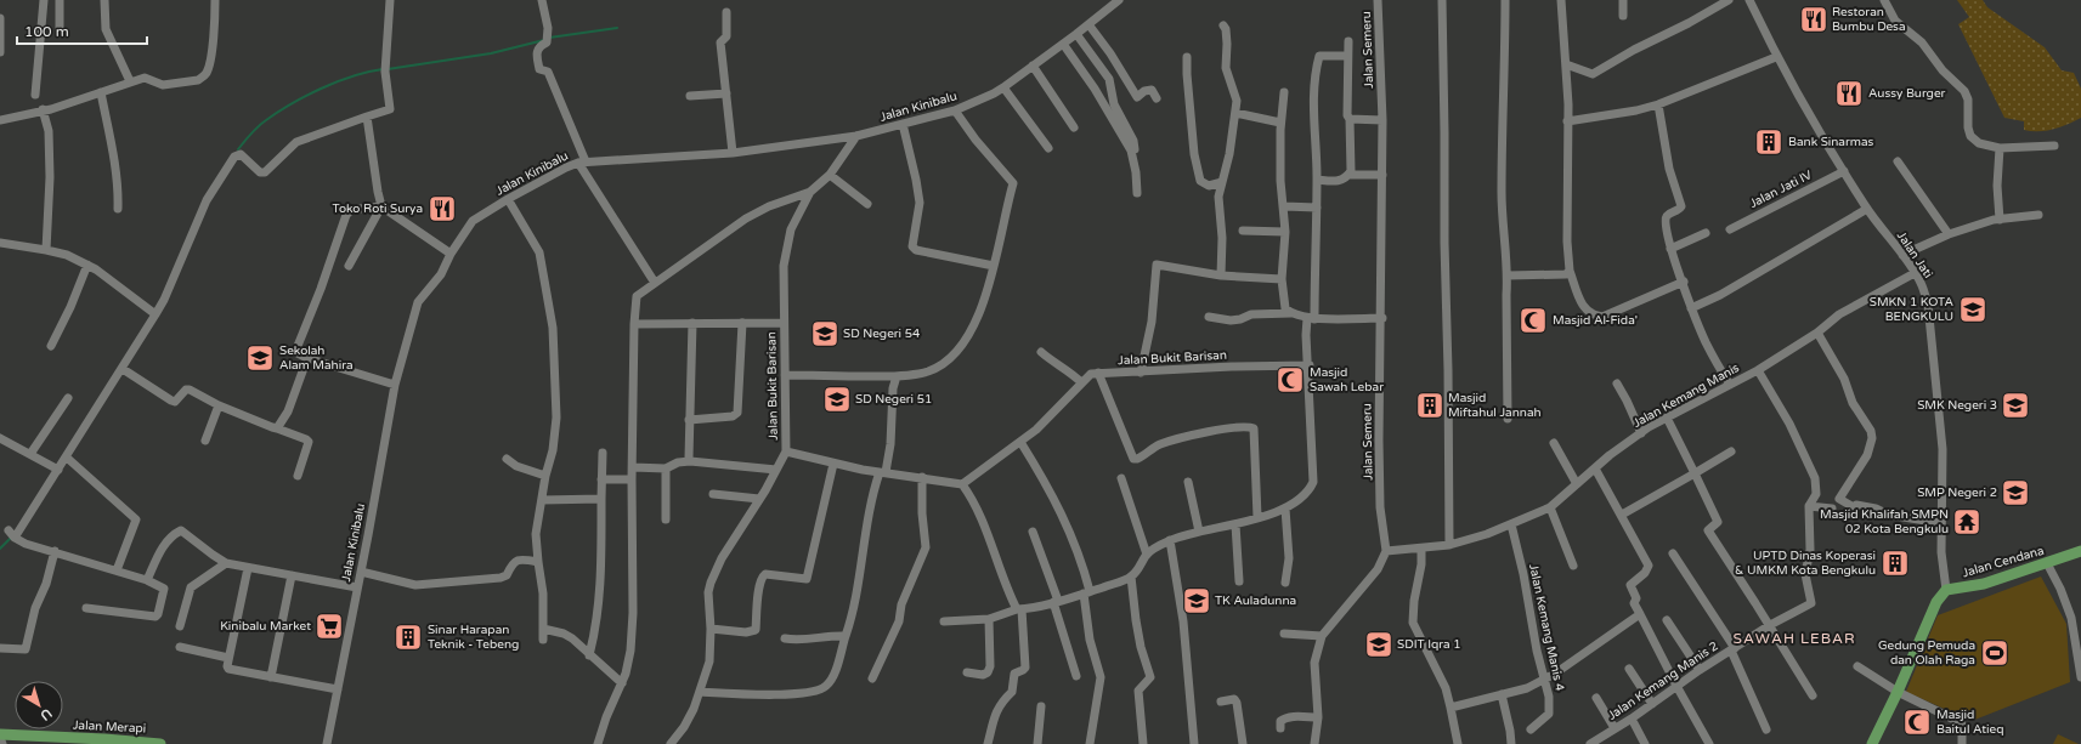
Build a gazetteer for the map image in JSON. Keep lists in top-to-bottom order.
{
  "streets": {
    "main road": ["Jalan Cendana", "Jalan Merapi"],
    "street": [
      "Jalan Semeru",
      "Jalan Kinibalu",
      "Jalan Jati IV",
      "Jalan Jati",
      "Jalan Bukit Barisan",
      "Jalan Kemang Manis",
      "Jalan Kemang Manis 4",
      "Jalan Kemang Manis 2"
    ]
  },
  "crossings": [
    ["Jalan Semeru", "Jalan Kemang Manis"],
    ["Jalan Kinibalu", "Jalan Bukit Barisan"],
    ["Jalan Jati IV", "Jalan Jati"],
    ["Jalan Jati", "Jalan Kemang Manis"],
    ["Jalan Jati", "Jalan Cendana"],
    ["Jalan Kemang Manis", "Jalan Kemang Manis 4"],
    ["Jalan Kemang Manis", "Jalan Kemang Manis 2"]
  ],
  "districts": ["SAWAH LEBAR"],
  "places": {
    "restaurant": ["Restoran Bumbu Desa", "Aussy Burger", "Toko Roti Surya"],
    "building": [
      "Bank Sinarmas",
      "Masjid Miftahul Jannah",
      "UPTD Dinas Koperasi & UMKM Kota Bengkulu",
      "Sinar Harapan Teknik - Tebeng"
    ],
    "school or university": [
      "SMKN 1 KOTA BENGKULU",
      "SD Negeri 54",
      "Sekolah Alam Mahira",
      "SD Negeri 51",
      "SMK Negeri 3",
      "SMP Negeri 2",
      "TK Auladunna",
      "SDIT Iqra 1"
    ],
    "mosque": ["Masjid Al-Fida'", "Masjid Sawah Lebar", "Masjid Baitul Atieq"],
    "temple": ["Masjid Khalifah SMPN 02 Kota Bengkulu"],
    "supermarket": ["Kinibalu Market"],
    "sports": ["Gedung Pemuda dan Olah Raga"]
  },
  "scale_bar": "100 m",
  "north": "bottom right"
}
